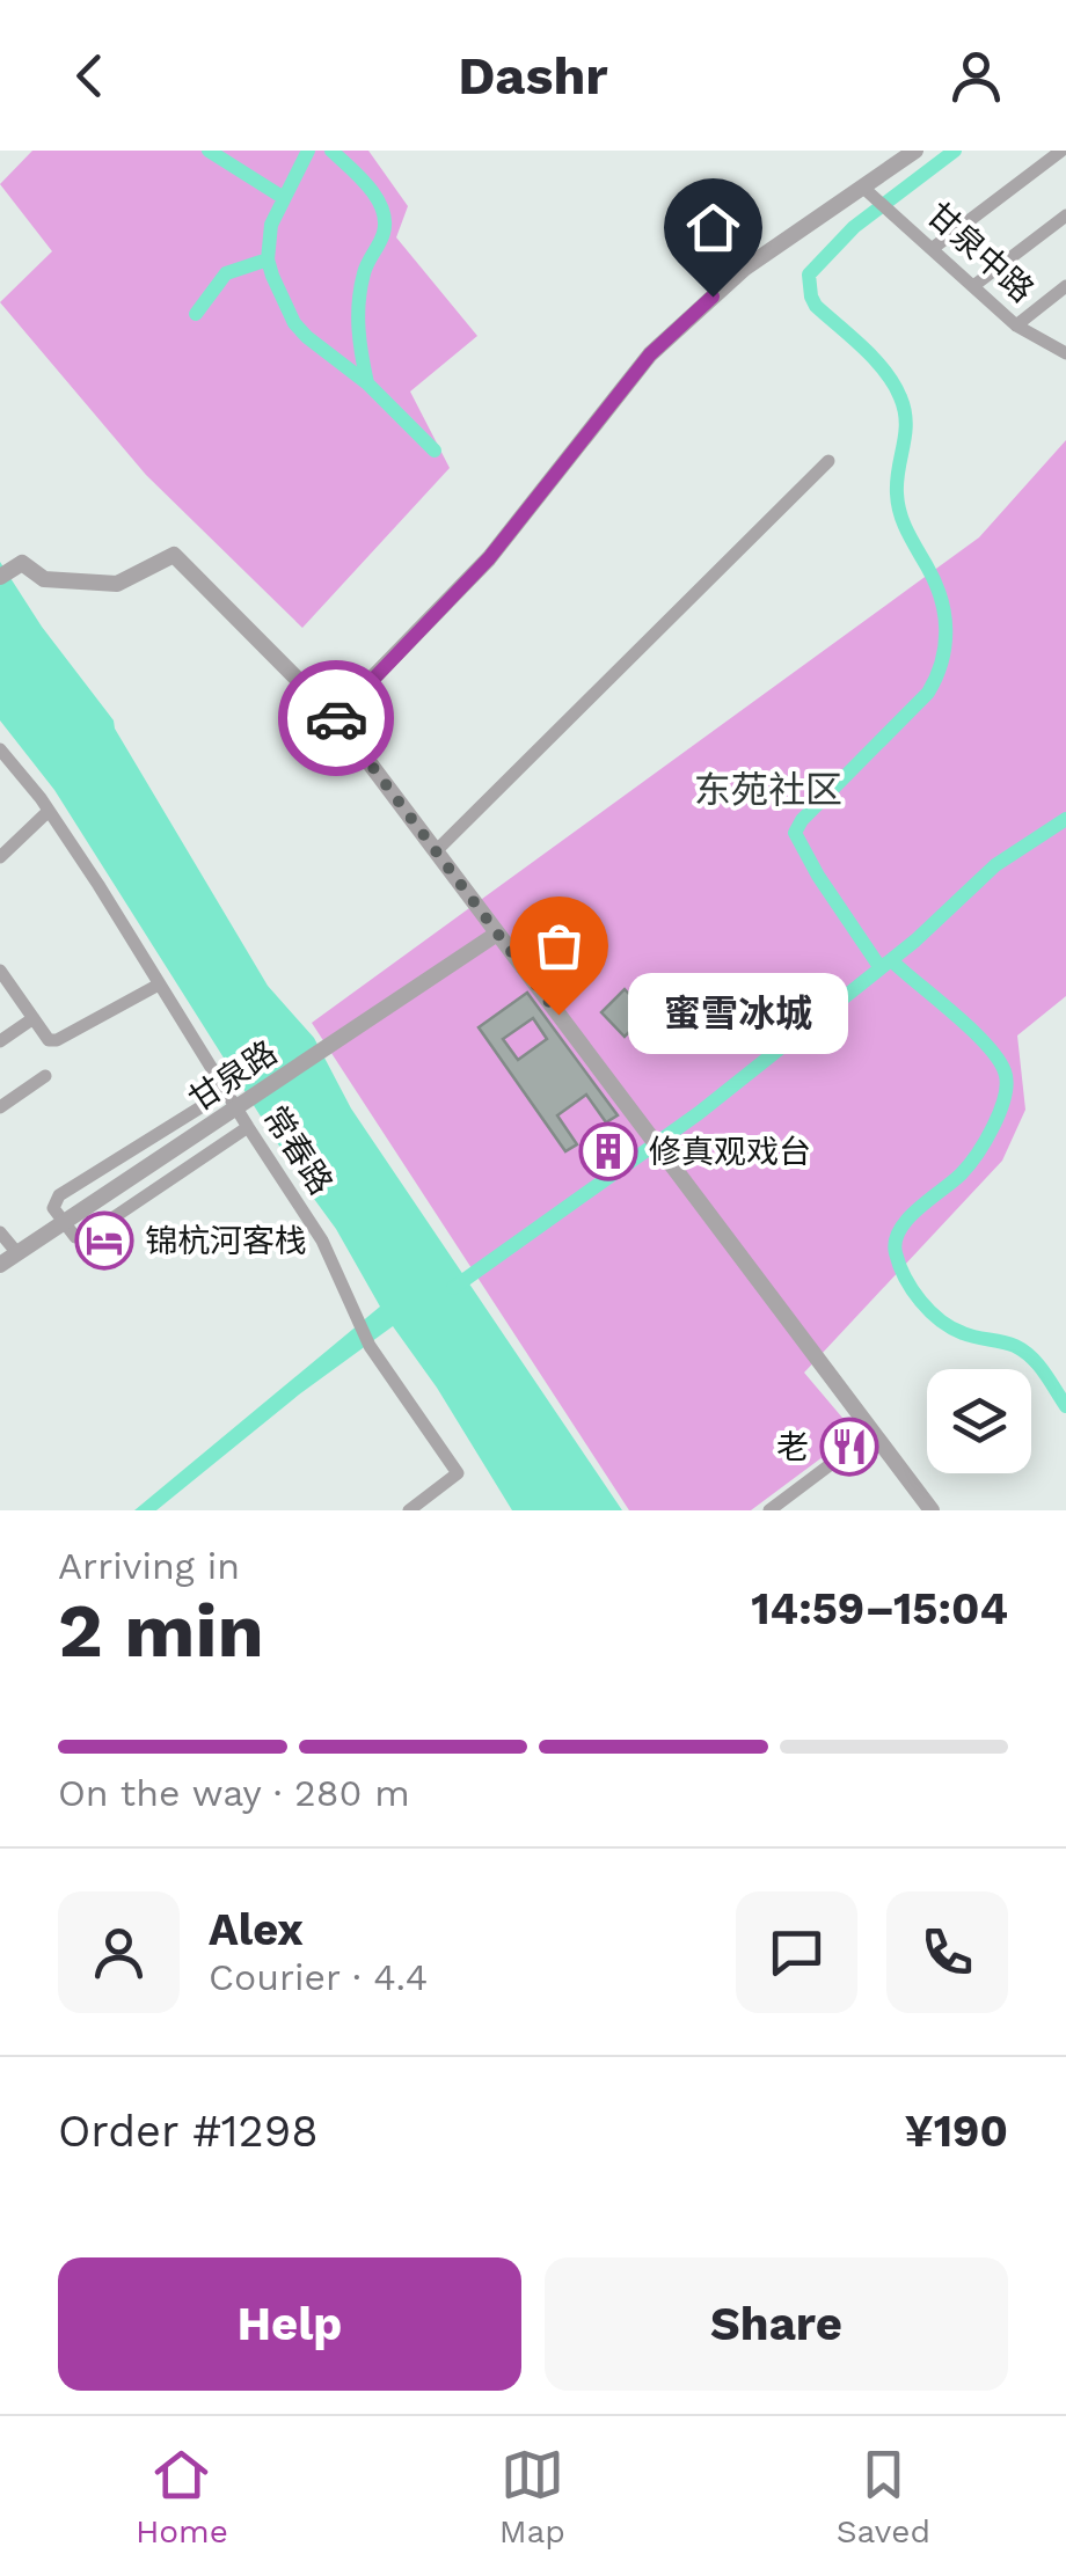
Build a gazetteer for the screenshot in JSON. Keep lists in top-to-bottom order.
{
  "streets": {
    "street": ["甘泉中路", "甘泉路", "常春路"]
  },
  "districts": ["东苑社区"],
  "places": {
    "other": ["蜜雪冰城"],
    "building": ["修真观戏台"],
    "hotel": ["锦杭河客栈"],
    "restaurant": ["老"]
  },
  "page": {
    "header": "Dashr",
    "bubble": "蜜雪冰城",
    "heading": ["2 min", "Arriving in", "14:59–15:04"],
    "panel": [
      "Alex",
      "Courier · 4.4",
      "Order #1298",
      "¥190"
    ],
    "bar": "On the way · 280 m",
    "buttons": ["Help", "Share"],
    "tabs": ["Home", "Map", "Saved"]
  }
}
